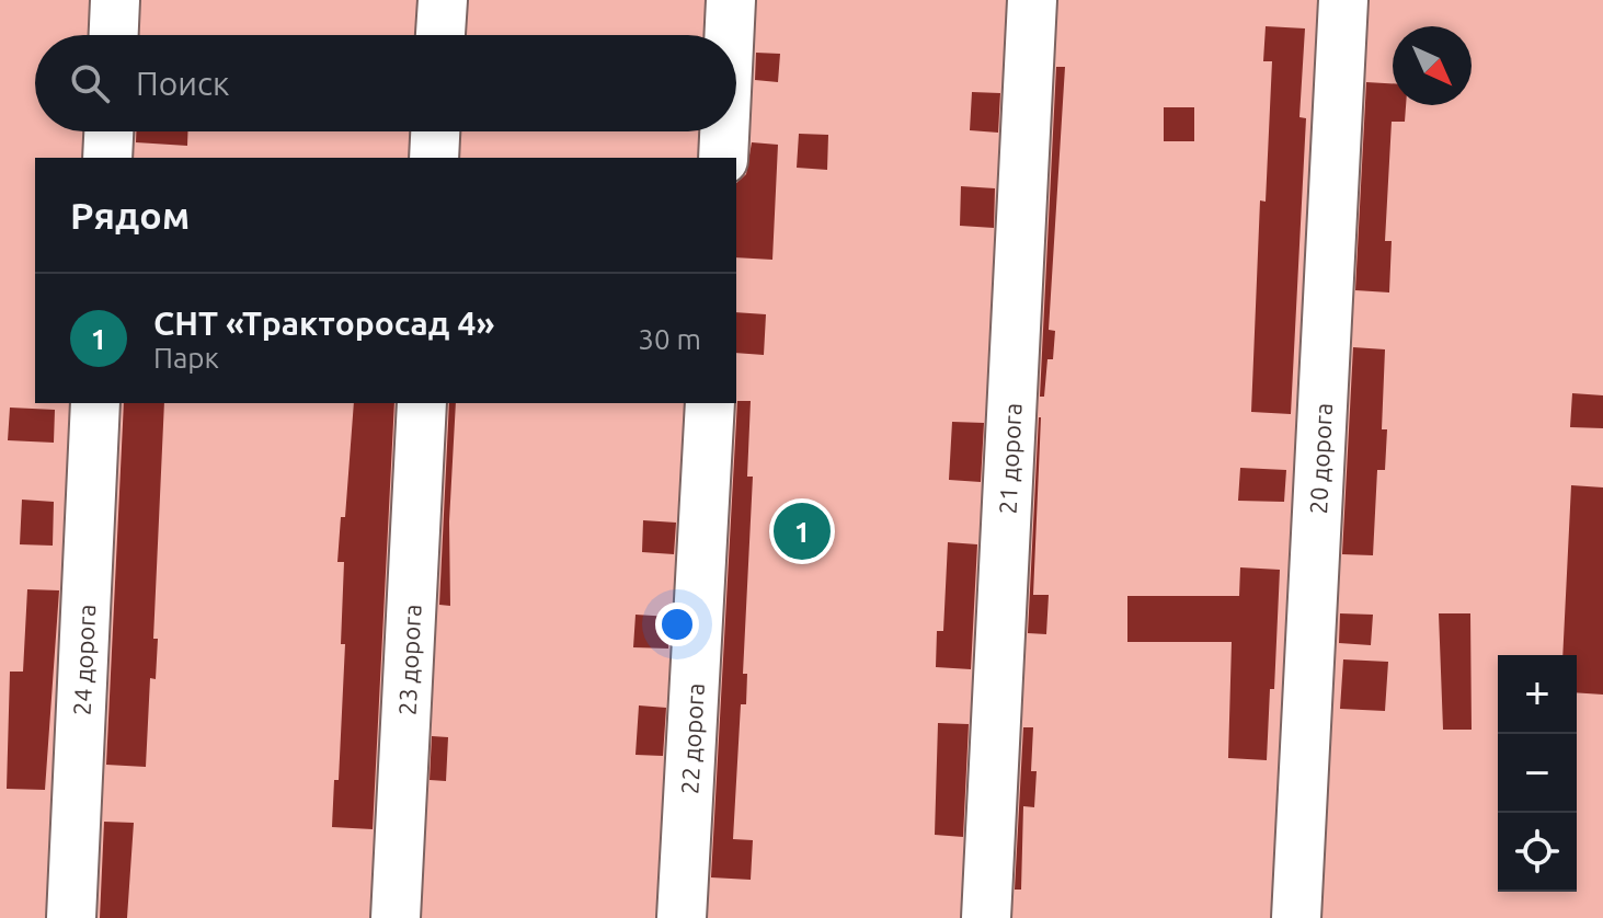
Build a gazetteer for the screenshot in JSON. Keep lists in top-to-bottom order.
{
  "streets": {
    "lane": [
      "21 дорога",
      "20 дорога",
      "24 дорога",
      "23 дорога",
      "22 дорога"
    ]
  },
  "north": "bottom right",
  "page": {
    "search": "Поиск",
    "heading": "Рядом",
    "list": [
      {
        "mark": "1",
        "name": "СНТ «Тракторосад 4»",
        "note": "Парк",
        "value": "30 m"
      }
    ],
    "pins": "1",
    "map_buttons": ["+", "−"]
  }
}
